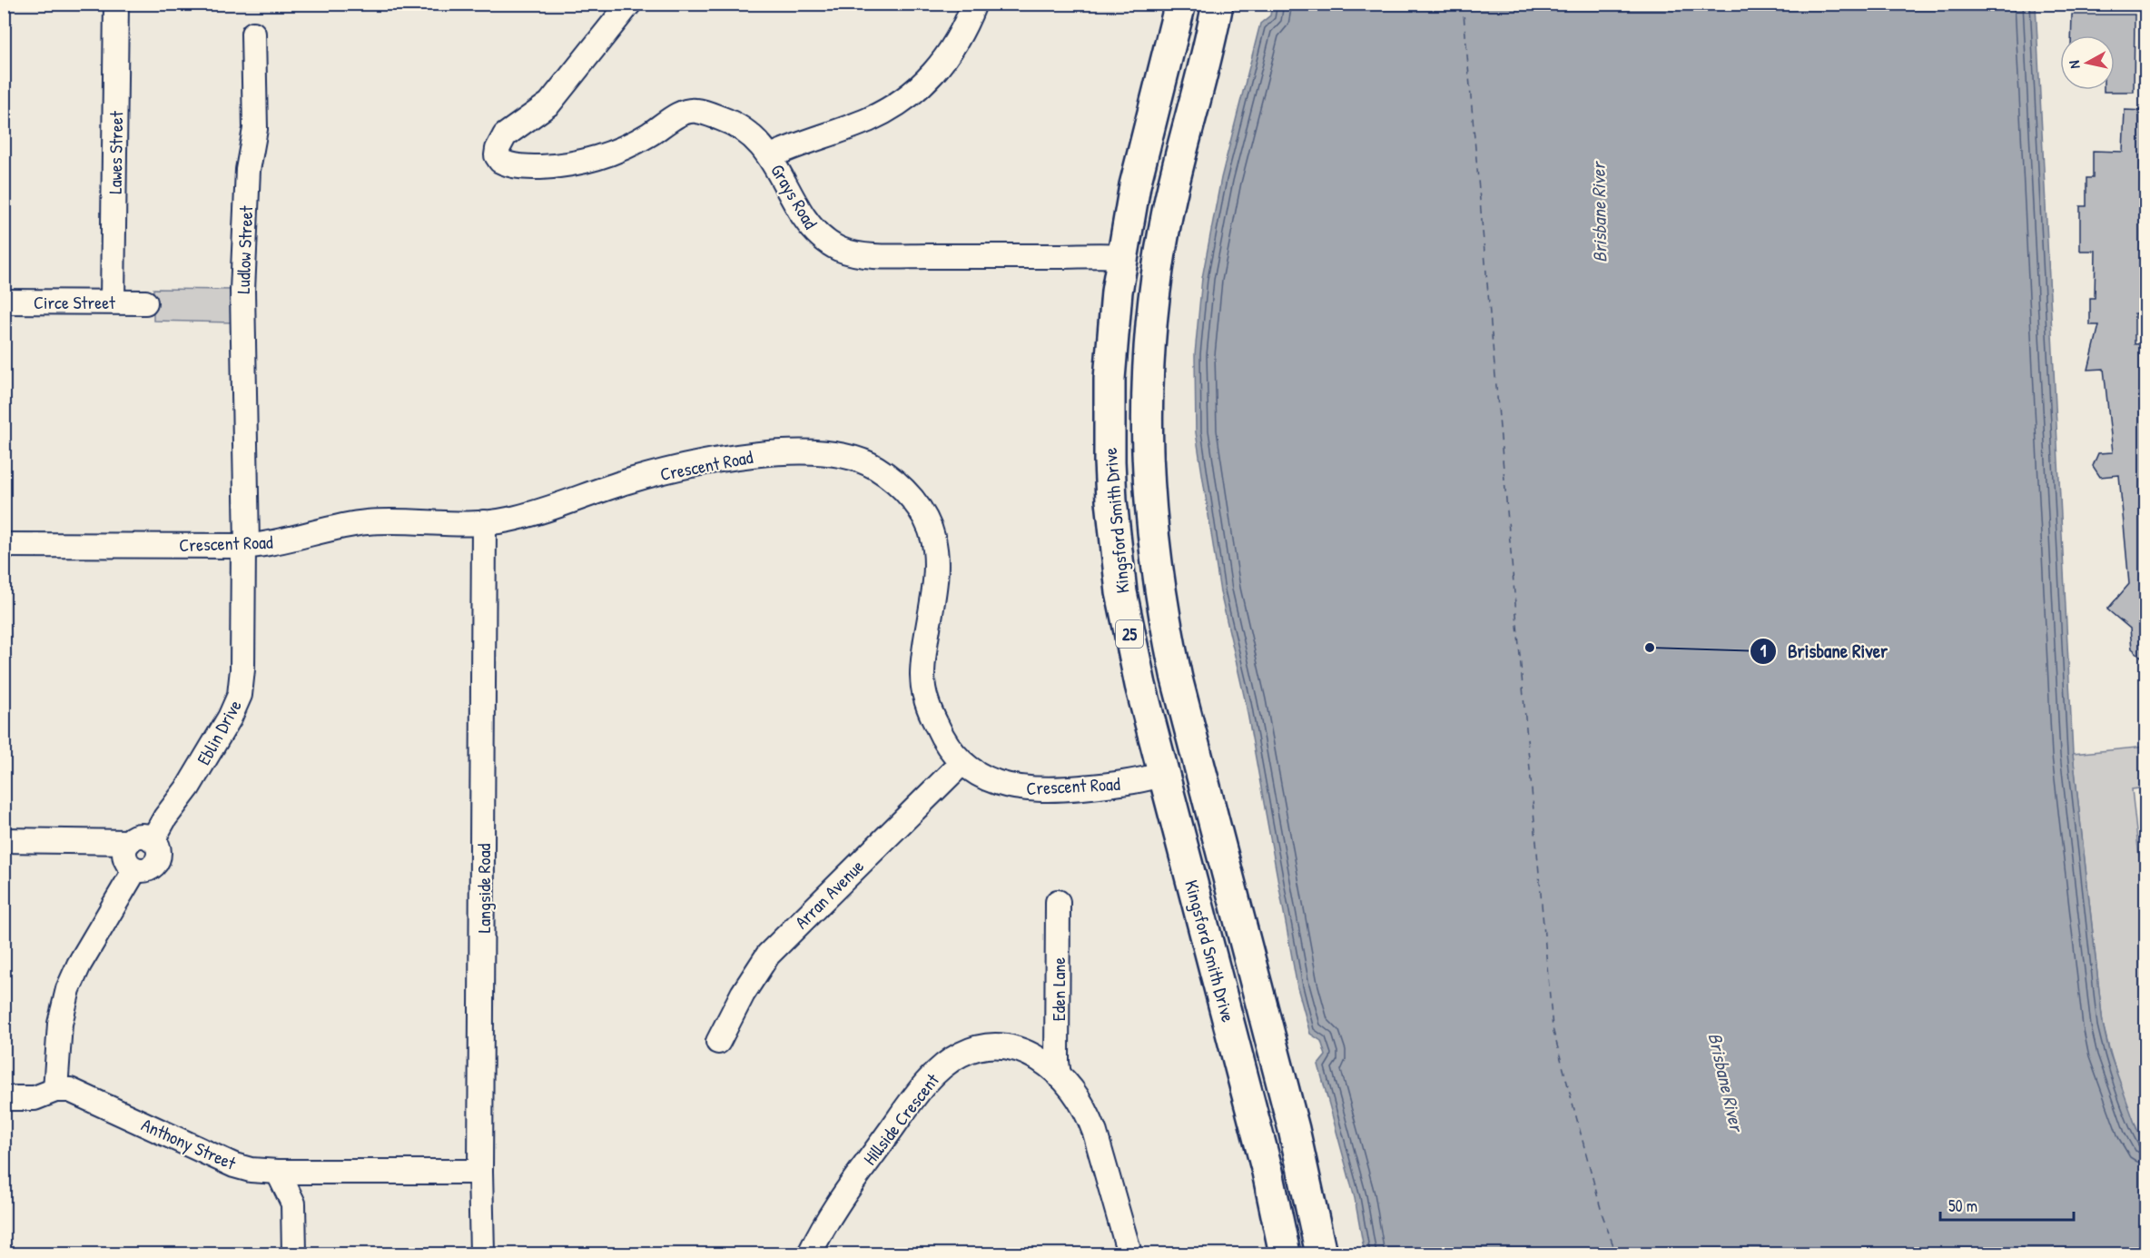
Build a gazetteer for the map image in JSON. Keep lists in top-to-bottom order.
{
  "streets": {
    "highway": ["Kingsford Smith Drive", "25"],
    "street": [
      "Lawes Street",
      "Grays Road",
      "Ludlow Street",
      "Circe Street",
      "Crescent Road",
      "Eblin Drive",
      "Langside Road",
      "Arran Avenue",
      "Eden Lane",
      "Hillside Crescent",
      "Anthony Street"
    ]
  },
  "crossings": [
    ["Lawes Street", "Circe Street"],
    ["Grays Road", "Kingsford Smith Drive"],
    ["Ludlow Street", "Crescent Road"],
    ["Ludlow Street", "Eblin Drive"],
    ["Crescent Road", "Kingsford Smith Drive"],
    ["Crescent Road", "Eblin Drive"],
    ["Crescent Road", "Langside Road"],
    ["Crescent Road", "Arran Avenue"],
    ["Langside Road", "Anthony Street"],
    ["Eden Lane", "Hillside Crescent"]
  ],
  "water": ["Brisbane River"],
  "places": ["Brisbane River"],
  "scale_bar": "50 m",
  "north": "left"
}
